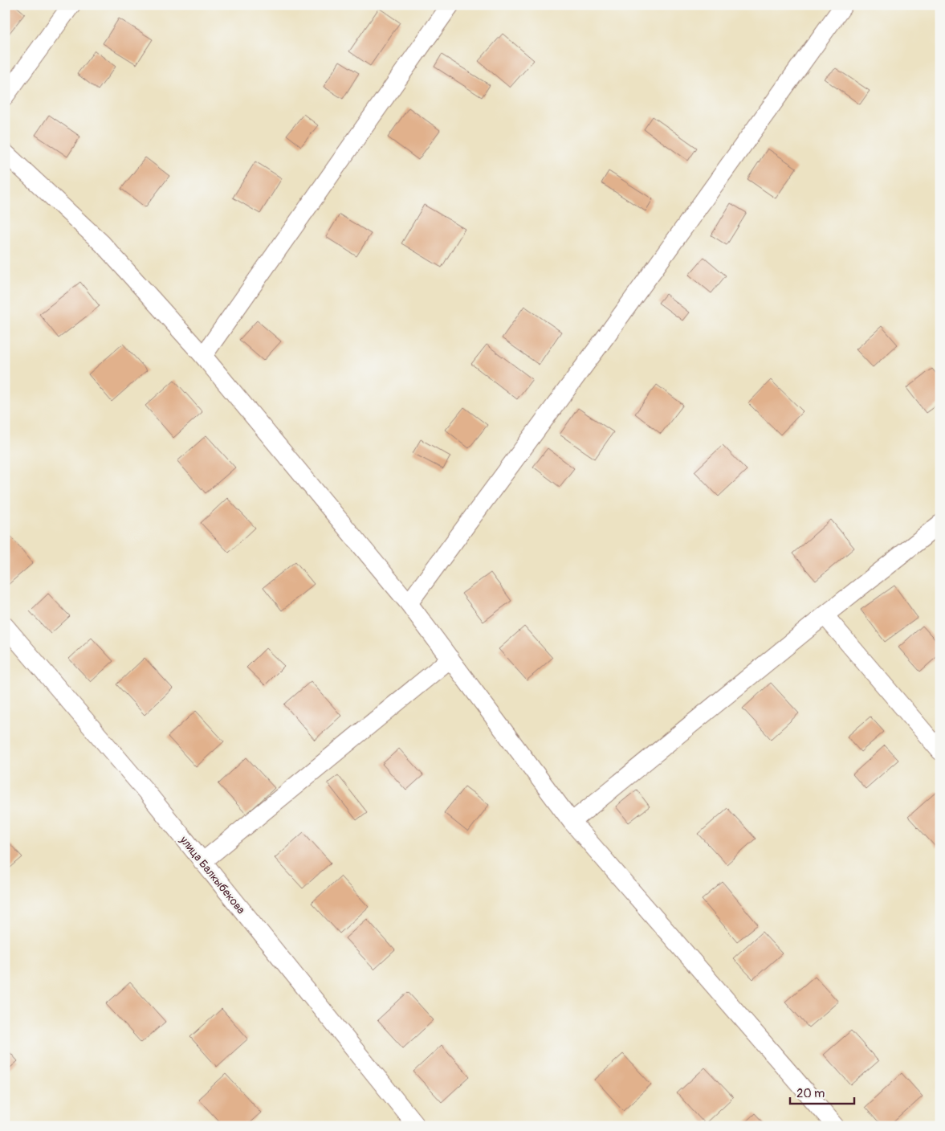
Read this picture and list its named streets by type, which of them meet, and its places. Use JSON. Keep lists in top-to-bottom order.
{
  "streets": {
    "street": ["улица Балкыбекова"]
  },
  "scale_bar": "20 m"
}
